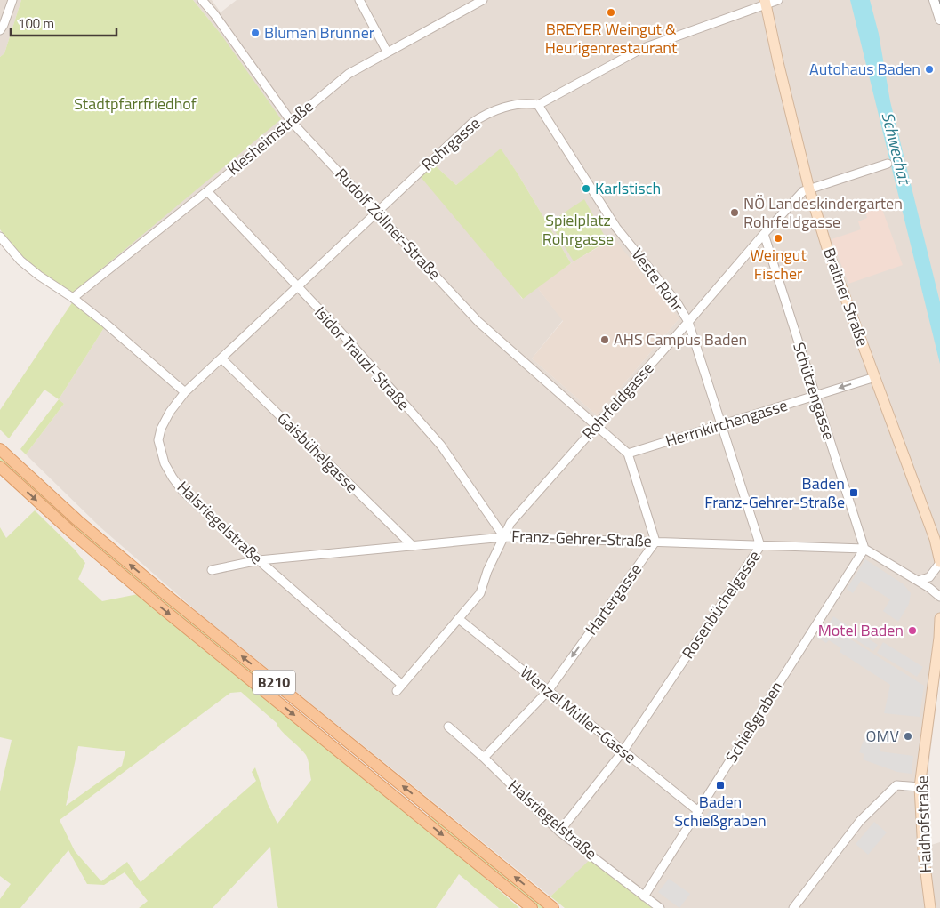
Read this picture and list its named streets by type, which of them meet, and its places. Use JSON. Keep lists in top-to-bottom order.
{
  "streets": {
    "main road": ["Braitner Straße", "B210", "Haidhofstraße"],
    "street": [
      "Klesheimstraße",
      "Rohrgasse",
      "Rudolf Zöllner-Straße",
      "Veste Rohr",
      "Isidor Trauzl-Straße",
      "Schützengasse",
      "Rohrfeldgasse",
      "Herrnkirchengasse",
      "Gaisbühelgasse",
      "Halsriegelstraße",
      "Franz-Gehrer-Straße",
      "Hartergasse",
      "Rosenbüchelgasse",
      "Wenzel Müller-Gasse",
      "Schießgraben"
    ]
  },
  "crossings": [
    ["Klesheimstraße", "Rudolf Zöllner-Straße"],
    ["Klesheimstraße", "Isidor Trauzl-Straße"],
    ["Rohrgasse", "Rudolf Zöllner-Straße"],
    ["Rohrgasse", "Veste Rohr"],
    ["Rohrgasse", "Braitner Straße"],
    ["Rohrgasse", "Isidor Trauzl-Straße"],
    ["Rohrgasse", "Gaisbühelgasse"],
    ["Rohrgasse", "Halsriegelstraße"],
    ["Rudolf Zöllner-Straße", "Rohrfeldgasse"],
    ["Veste Rohr", "Rohrfeldgasse"],
    ["Veste Rohr", "Rosenbüchelgasse"],
    ["Braitner Straße", "Rohrfeldgasse"],
    ["Braitner Straße", "Herrnkirchengasse"],
    ["Isidor Trauzl-Straße", "Rohrfeldgasse"],
    ["Isidor Trauzl-Straße", "Franz-Gehrer-Straße"],
    ["Schützengasse", "Rohrfeldgasse"],
    ["Schützengasse", "Herrnkirchengasse"],
    ["Schützengasse", "Franz-Gehrer-Straße"],
    ["Schützengasse", "Schießgraben"],
    ["Rohrfeldgasse", "Halsriegelstraße"],
    ["Rohrfeldgasse", "Franz-Gehrer-Straße"],
    ["Rohrfeldgasse", "Rosenbüchelgasse"],
    ["Rohrfeldgasse", "Wenzel Müller-Gasse"],
    ["Herrnkirchengasse", "Rosenbüchelgasse"],
    ["Gaisbühelgasse", "Franz-Gehrer-Straße"],
    ["Halsriegelstraße", "Franz-Gehrer-Straße"],
    ["Halsriegelstraße", "Hartergasse"],
    ["Halsriegelstraße", "Rosenbüchelgasse"],
    ["Halsriegelstraße", "Schießgraben"],
    ["Franz-Gehrer-Straße", "Hartergasse"],
    ["Franz-Gehrer-Straße", "Rosenbüchelgasse"],
    ["Franz-Gehrer-Straße", "Schießgraben"],
    ["Hartergasse", "Wenzel Müller-Gasse"],
    ["Rosenbüchelgasse", "Wenzel Müller-Gasse"],
    ["Wenzel Müller-Gasse", "Schießgraben"]
  ],
  "one_way": ["Hartergasse"],
  "water": ["Schwechat"],
  "parks": ["Stadtpfarrfriedhof", "Spielplatz Rohrgasse"],
  "places": {
    "other": [
      "BREYER Weingut & Heurigenrestaurant",
      "Blumen Brunner",
      "Autohaus Baden",
      "Karlstisch",
      "NÖ Landeskindergarten Rohrfeldgasse",
      "Weingut Fischer",
      "AHS Campus Baden",
      "Motel Baden",
      "OMV"
    ],
    "transit": ["Baden Franz-Gehrer-Straße", "Baden Schießgraben"]
  },
  "scale_bar": "100 m"
}
